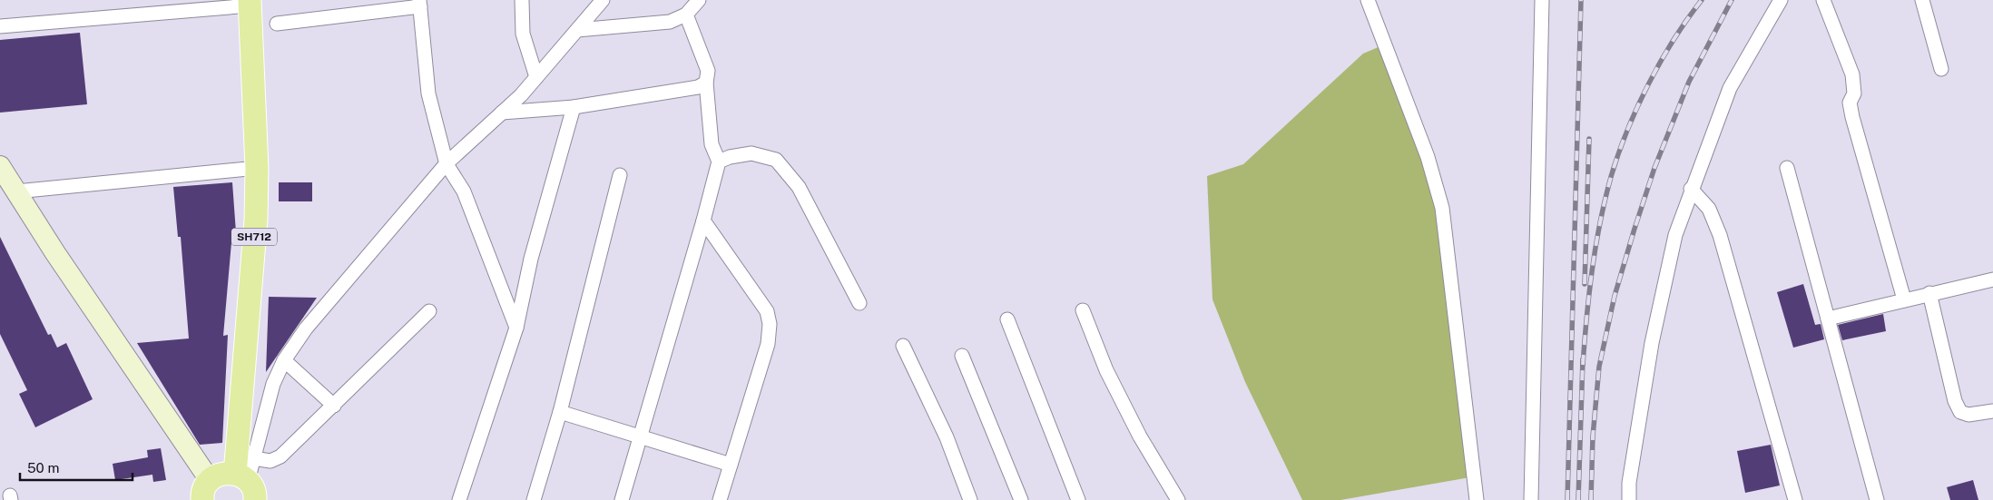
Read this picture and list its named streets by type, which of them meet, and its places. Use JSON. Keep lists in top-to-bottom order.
{
  "streets": {
    "main road": ["SH712"]
  },
  "scale_bar": "50 m"
}
